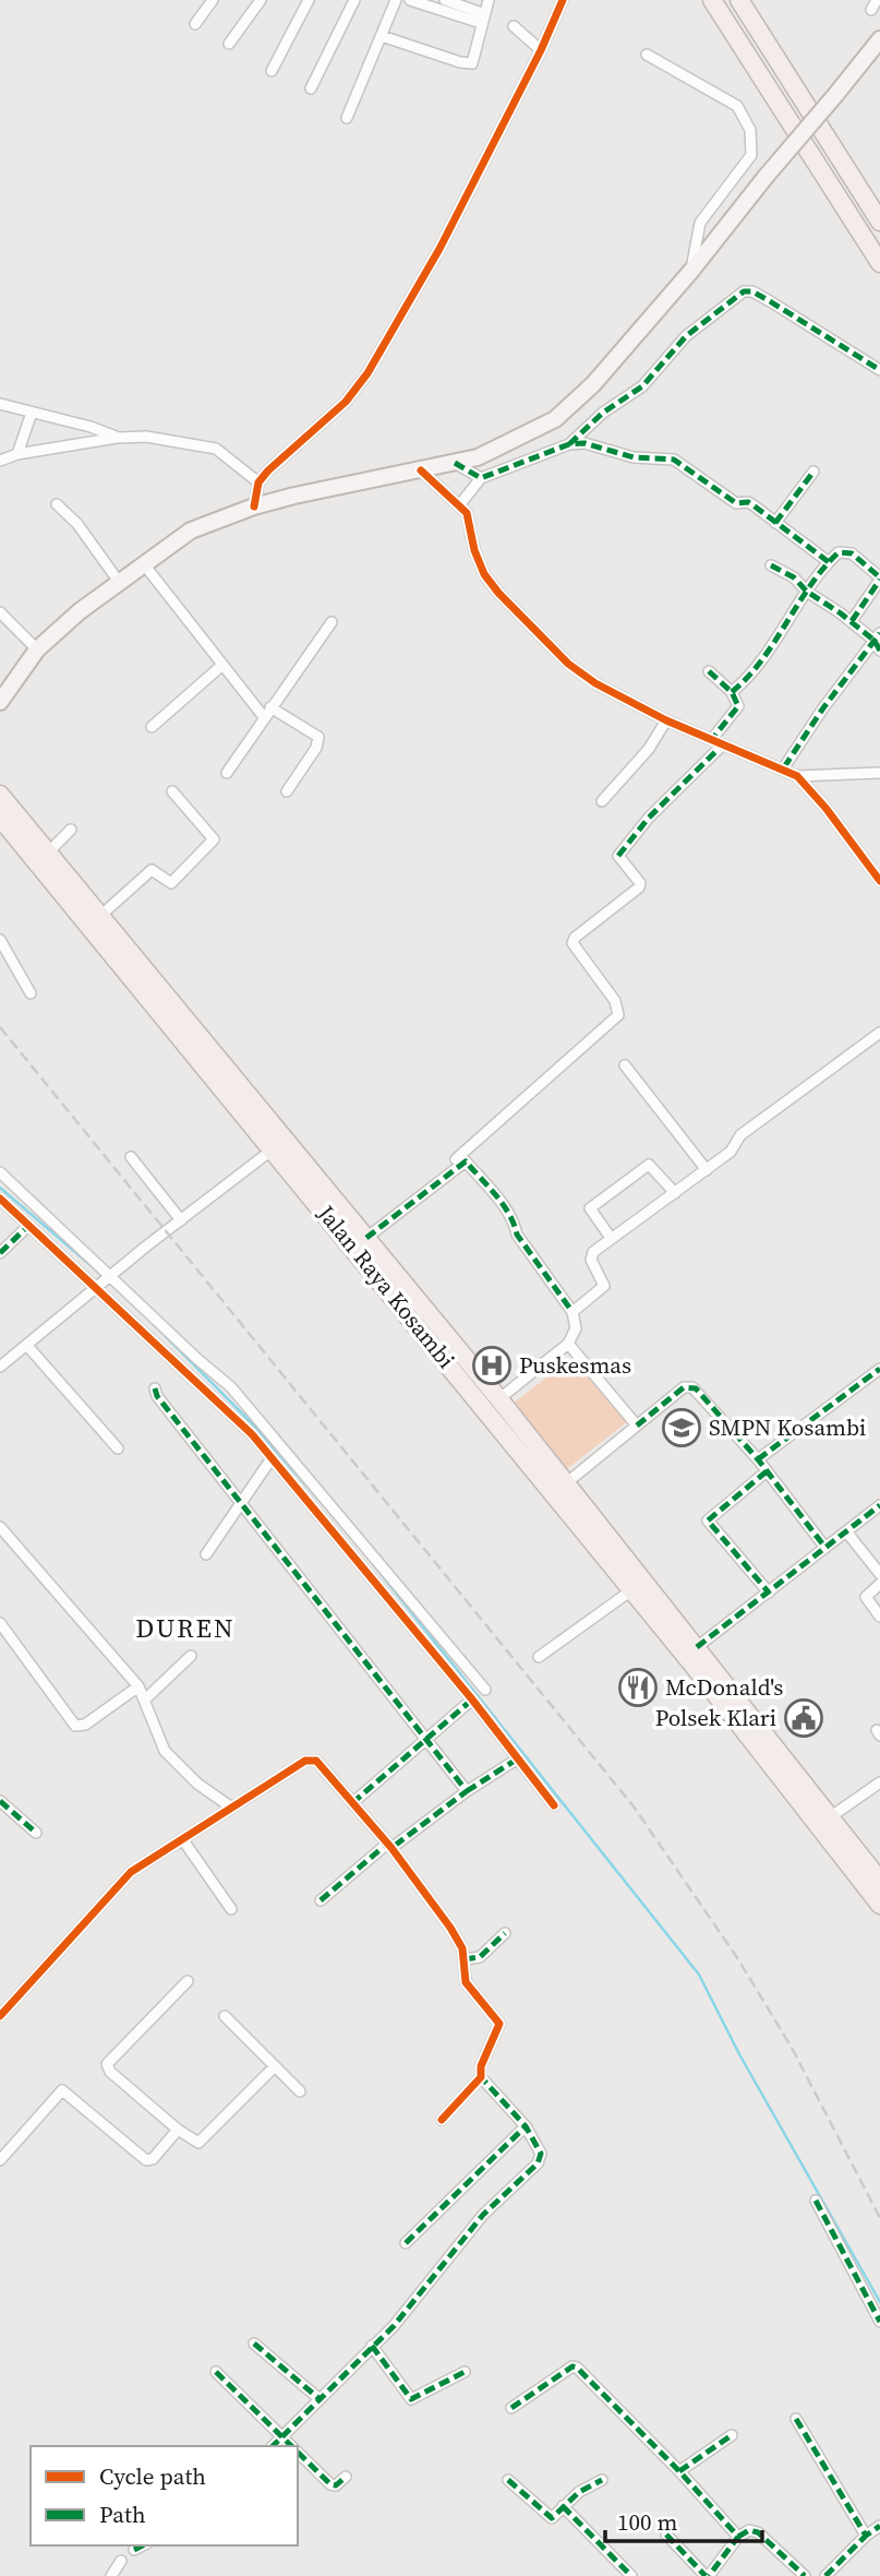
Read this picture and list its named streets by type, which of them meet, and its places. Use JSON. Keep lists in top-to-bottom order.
{
  "streets": {
    "highway": ["Jalan Raya Kosambi"]
  },
  "districts": ["DUREN"],
  "places": {
    "hospital": ["Puskesmas"],
    "school or university": ["SMPN Kosambi"],
    "restaurant": ["McDonald's"],
    "public building": ["Polsek Klari"]
  },
  "legend": ["Cycle path", "Path"],
  "scale_bar": "100 m"
}
